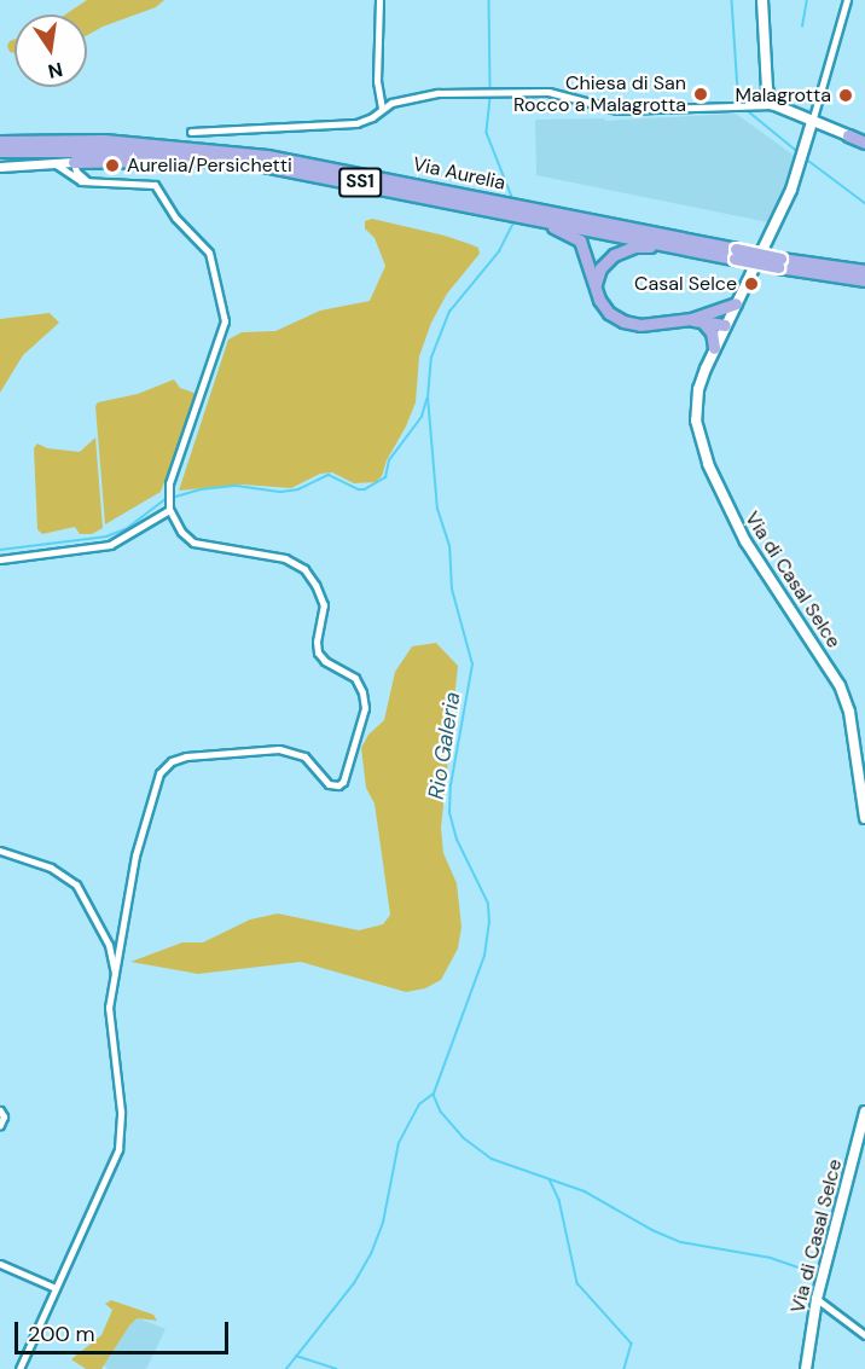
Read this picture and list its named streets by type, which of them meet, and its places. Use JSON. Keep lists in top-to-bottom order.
{
  "streets": {
    "highway": ["Via Aurelia", "SS1"],
    "main road": ["Via di Casal Selce"]
  },
  "water": ["Rio Galeria"],
  "places": [
    "Chiesa di San Rocco a Malagrotta",
    "Malagrotta",
    "Aurelia/Persichetti",
    "Casal Selce"
  ],
  "scale_bar": "200 m",
  "north": "bottom"
}
